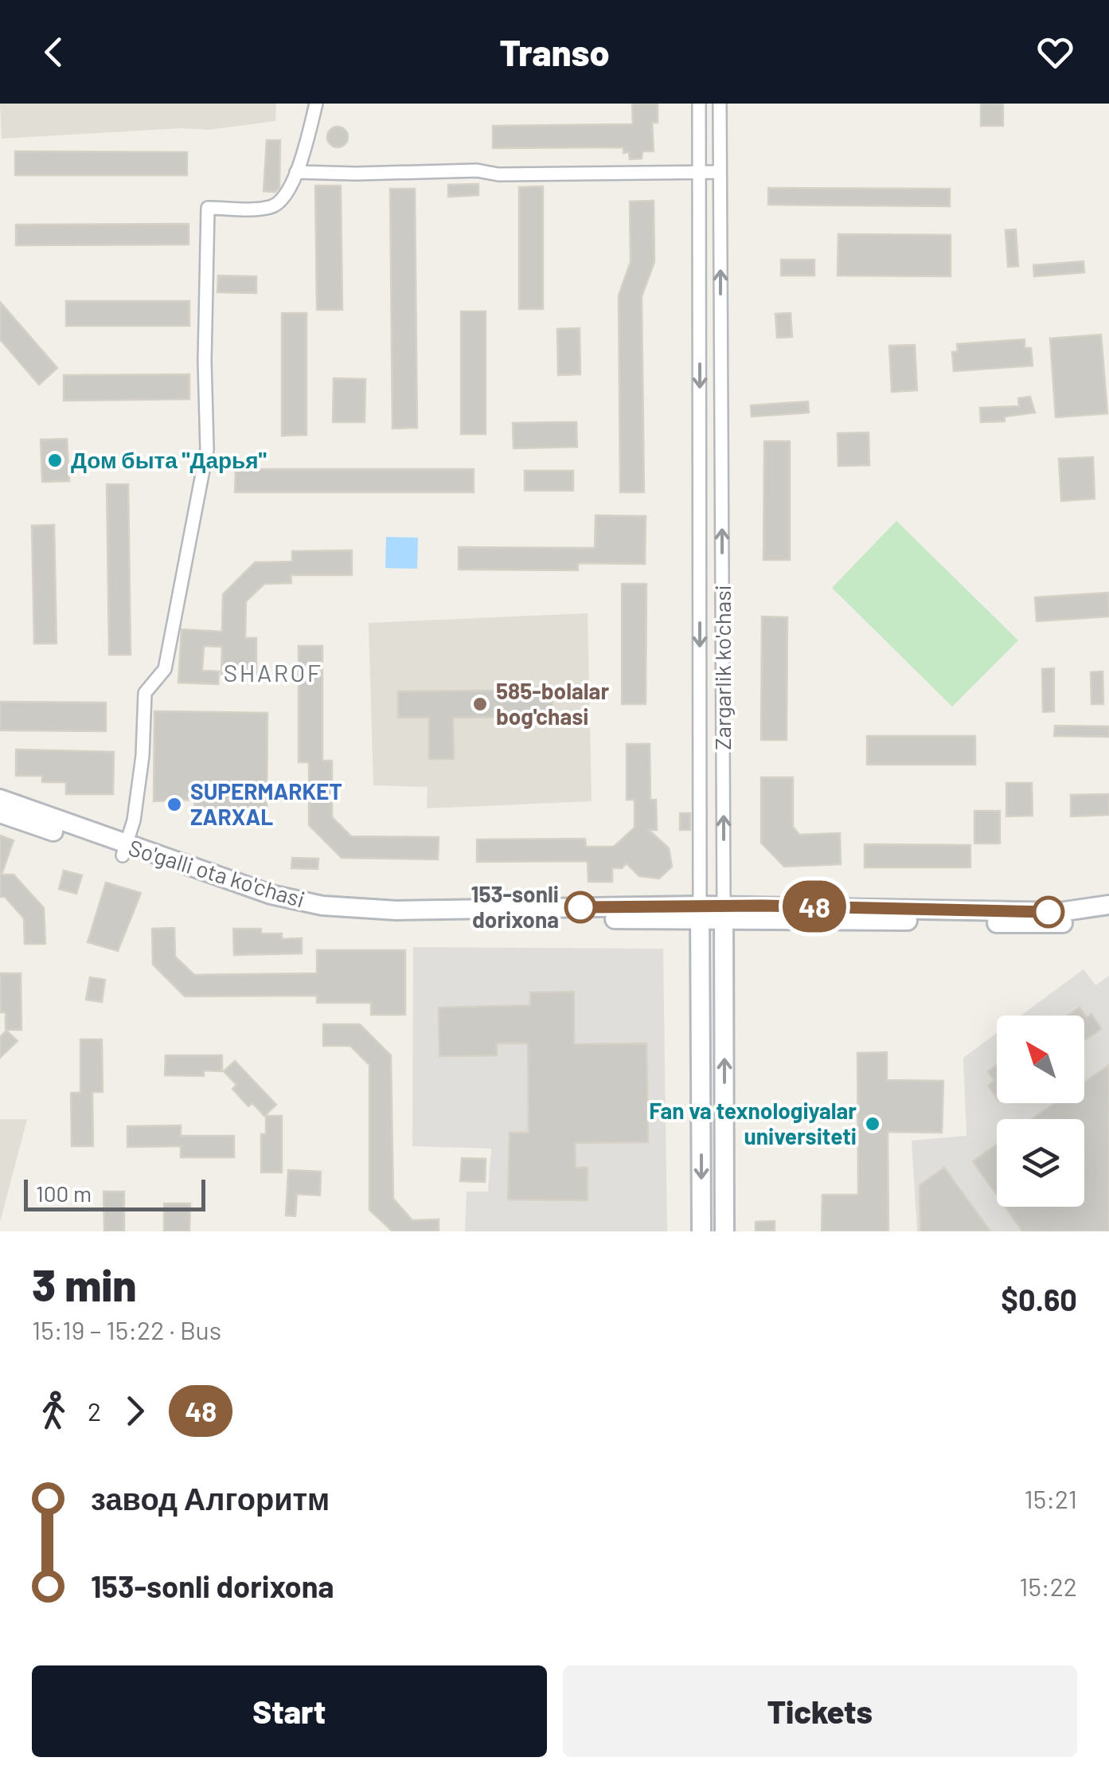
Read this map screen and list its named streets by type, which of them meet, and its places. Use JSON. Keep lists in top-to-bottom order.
{
  "streets": {
    "main road": ["Zargarlik ko'chasi", "So'galli ota ko'chasi"]
  },
  "crossings": [
    ["Zargarlik ko'chasi", "So'galli ota ko'chasi"]
  ],
  "districts": ["SHAROF"],
  "places": [
    "Дом быта \"Дарья\"",
    "585-bolalar bog'chasi",
    "SUPERMARKET ZARXAL",
    "153-sonli dorixona",
    "Fan va texnologiyalar universiteti"
  ],
  "lines": ["bus line 48"],
  "scale_bar": "100 m",
  "north": "top left",
  "page": {
    "header": "Transo",
    "on_map": "48",
    "scale": "100 m",
    "heading": ["3 min", "15:19 – 15:22 · Bus", "$0.60"],
    "legs": ["2", "48"],
    "list": [
      {
        "name": "завод Алгоритм",
        "value": "15:21"
      },
      {
        "name": "153-sonli dorixona",
        "value": "15:22"
      }
    ],
    "buttons": ["Start", "Tickets"]
  }
}
